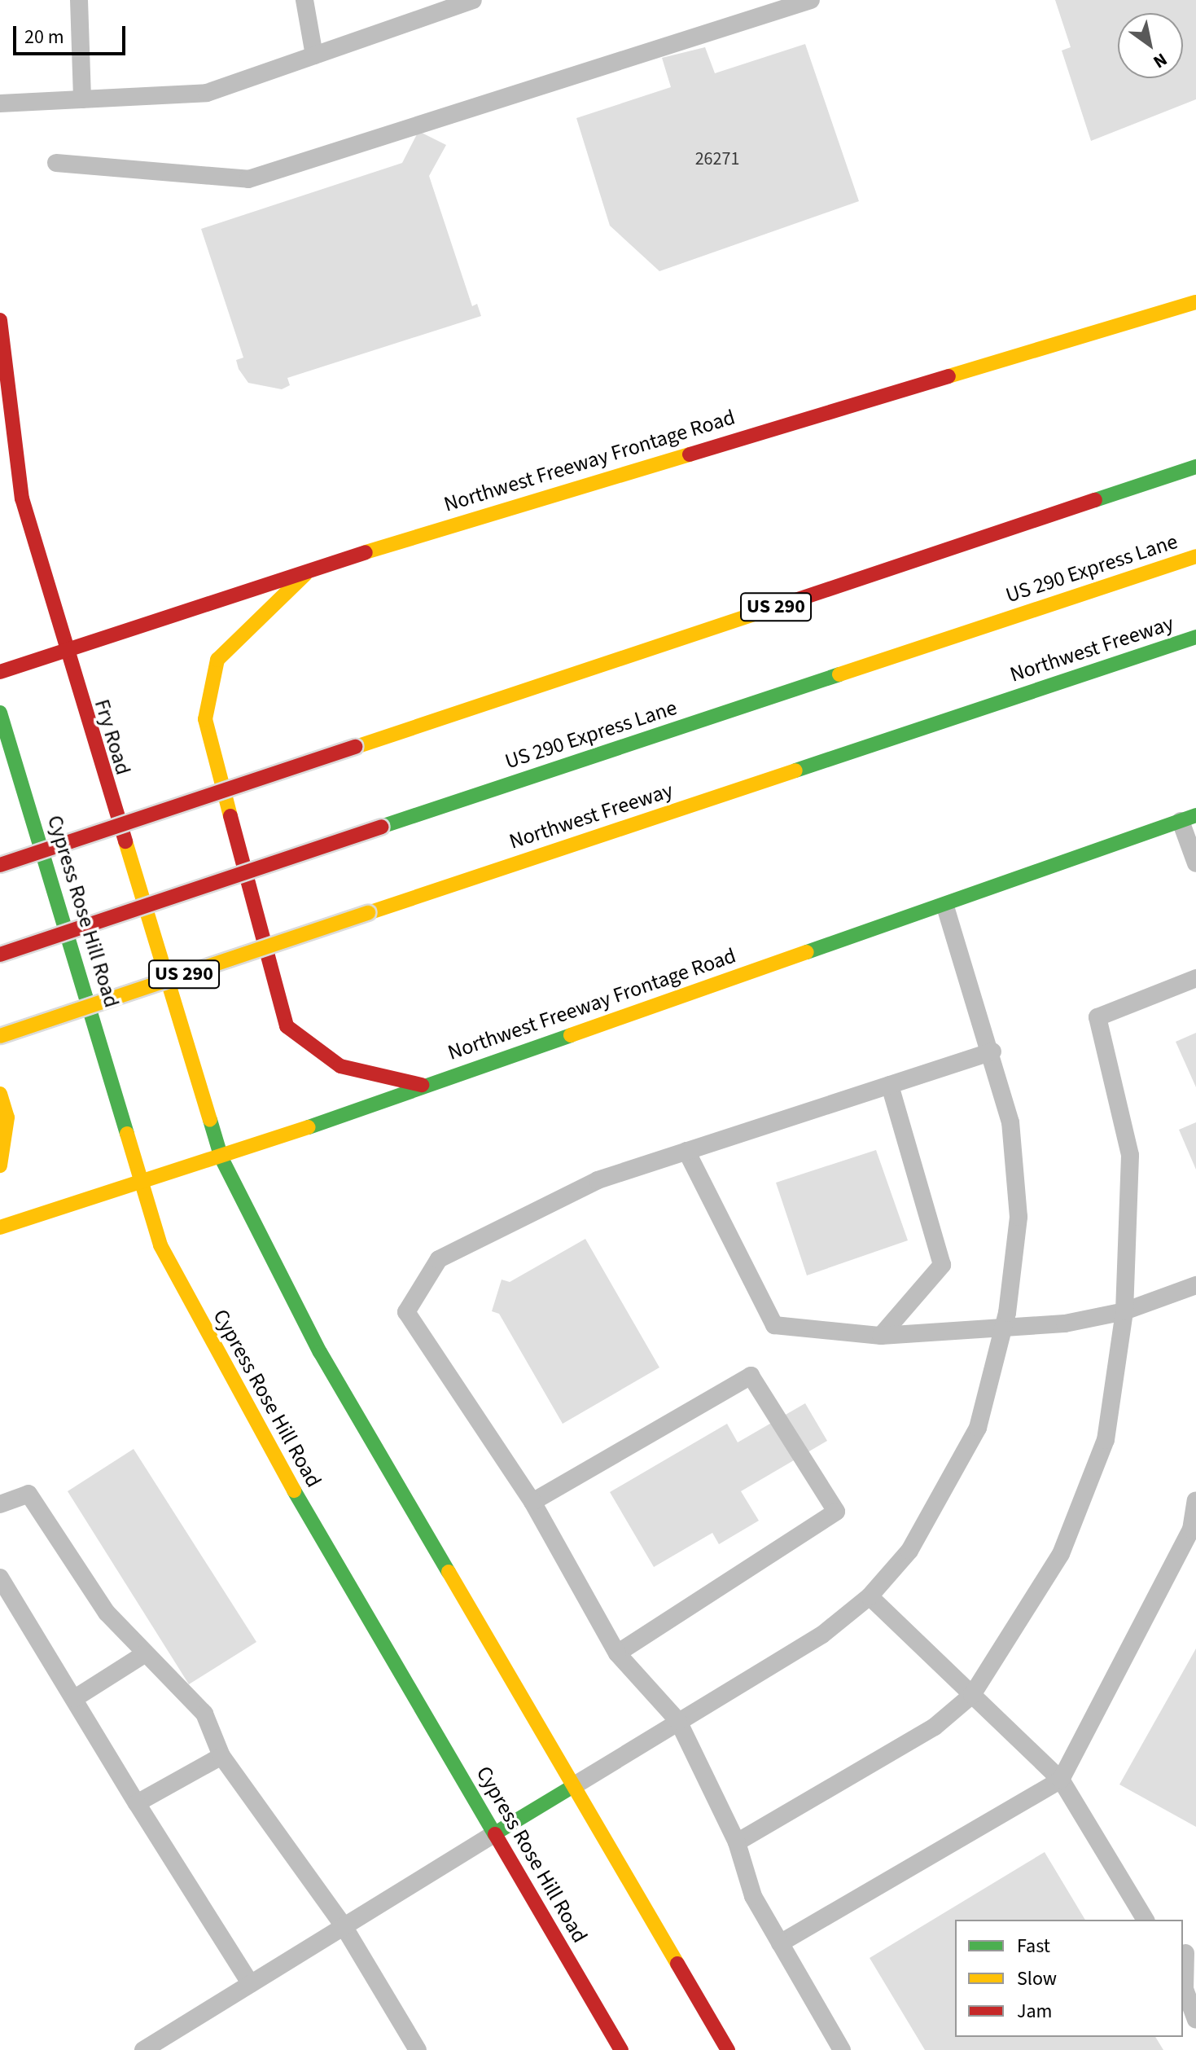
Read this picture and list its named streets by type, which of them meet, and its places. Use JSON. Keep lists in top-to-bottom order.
{
  "streets": {
    "main road": [
      "Northwest Freeway Frontage Road",
      "US 290 Express Lane",
      "US 290",
      "Northwest Freeway",
      "Fry Road",
      "Cypress Rose Hill Road"
    ]
  },
  "crossings": [
    ["Northwest Freeway Frontage Road", "Fry Road"],
    ["Northwest Freeway Frontage Road", "Cypress Rose Hill Road"]
  ],
  "house_numbers": ["26271"],
  "legend": ["Fast", "Slow", "Jam"],
  "scale_bar": "20 m",
  "north": "bottom right"
}
